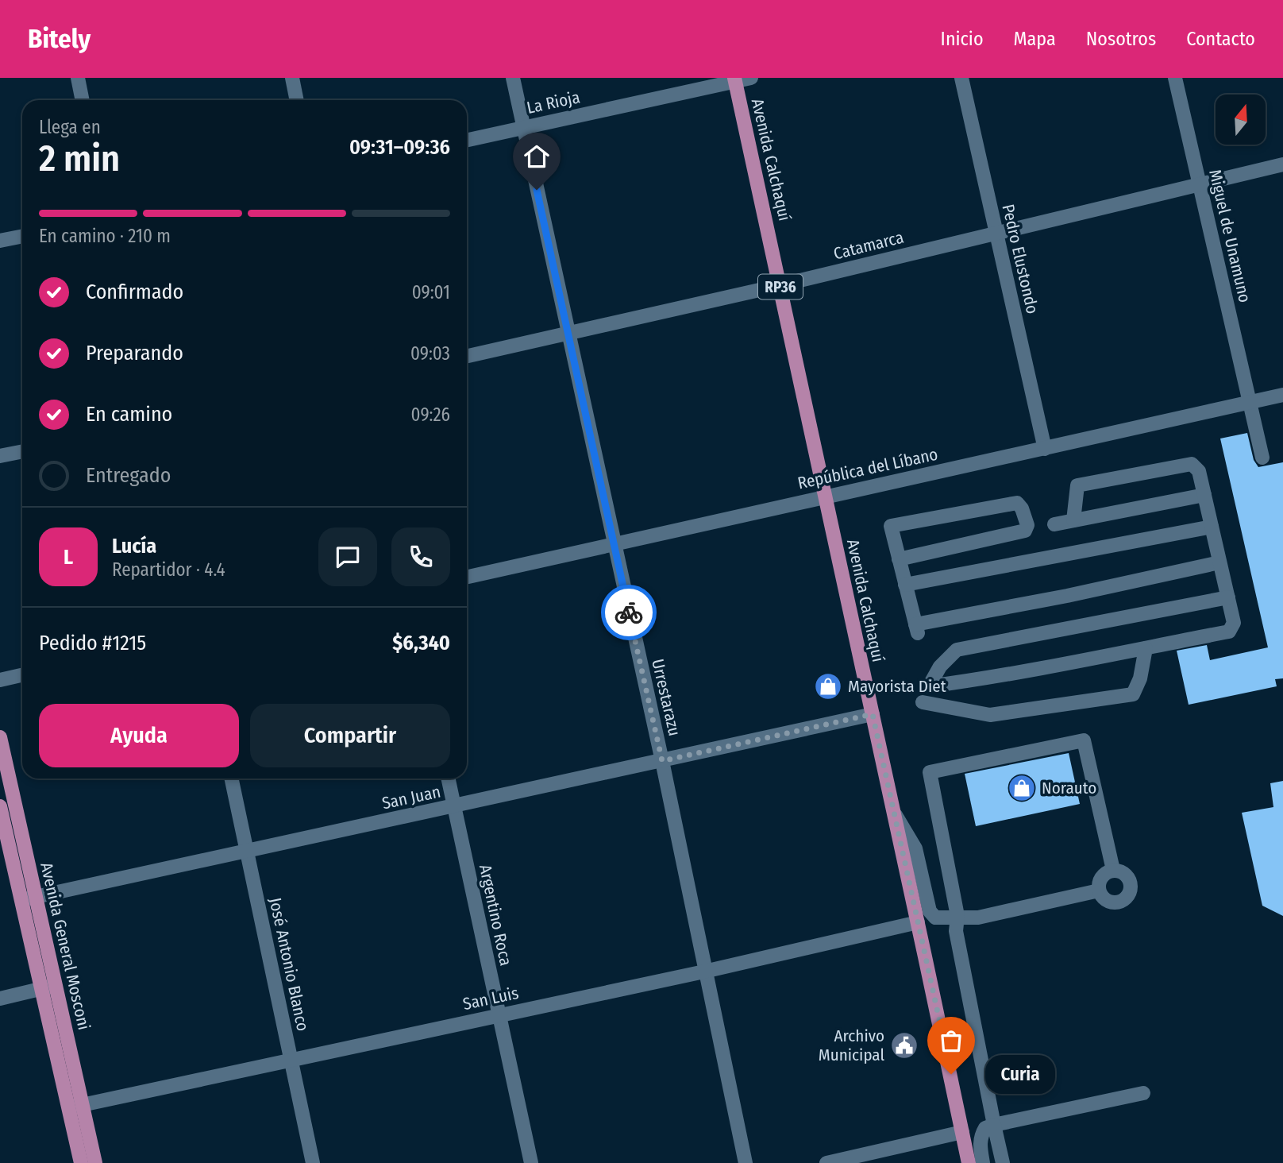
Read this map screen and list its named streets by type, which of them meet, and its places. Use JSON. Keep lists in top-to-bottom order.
{
  "streets": {
    "main road": ["Avenida Calchaquí", "RP36", "Avenida General Mosconi"],
    "street": [
      "La Rioja",
      "Miguel de Unamuno",
      "Catamarca",
      "Pedro Elustondo",
      "República del Líbano",
      "Urrestarazu",
      "San Juan",
      "Argentino Roca",
      "José Antonio Blanco",
      "San Luis"
    ]
  },
  "crossings": [
    ["La Rioja", "Avenida Calchaquí"],
    ["La Rioja", "Urrestarazu"],
    ["Avenida Calchaquí", "Catamarca"],
    ["Avenida Calchaquí", "República del Líbano"],
    ["Avenida Calchaquí", "San Juan"],
    ["Avenida Calchaquí", "San Luis"],
    ["Miguel de Unamuno", "Catamarca"],
    ["Miguel de Unamuno", "República del Líbano"],
    ["Catamarca", "Pedro Elustondo"],
    ["Catamarca", "Urrestarazu"],
    ["Pedro Elustondo", "República del Líbano"],
    ["República del Líbano", "Urrestarazu"],
    ["Urrestarazu", "San Juan"],
    ["Urrestarazu", "San Luis"],
    ["San Juan", "Argentino Roca"],
    ["San Juan", "Avenida General Mosconi"],
    ["San Juan", "José Antonio Blanco"],
    ["Argentino Roca", "San Luis"],
    ["Avenida General Mosconi", "San Luis"],
    ["José Antonio Blanco", "San Luis"]
  ],
  "places": {
    "shop": ["Mayorista Diet", "Norauto"],
    "public building": ["Archivo Municipal"],
    "other": ["Curia"]
  },
  "north": "top",
  "page": {
    "header": "Bitely",
    "nav": [
      "Inicio",
      "Mapa",
      "Nosotros",
      "Contacto"
    ],
    "heading": ["2 min", "Llega en", "09:31–09:36"],
    "panel": [
      "Lucía",
      "Repartidor · 4.4",
      "Pedido #1215",
      "$6,340"
    ],
    "bar": "En camino · 210 m",
    "list": [
      ["Confirmado", "09:01"],
      ["Preparando", "09:03"],
      ["En camino", "09:26"],
      "Entregado"
    ],
    "round": "L",
    "buttons": ["Ayuda", "Compartir"],
    "bubble": "Curia"
  }
}
